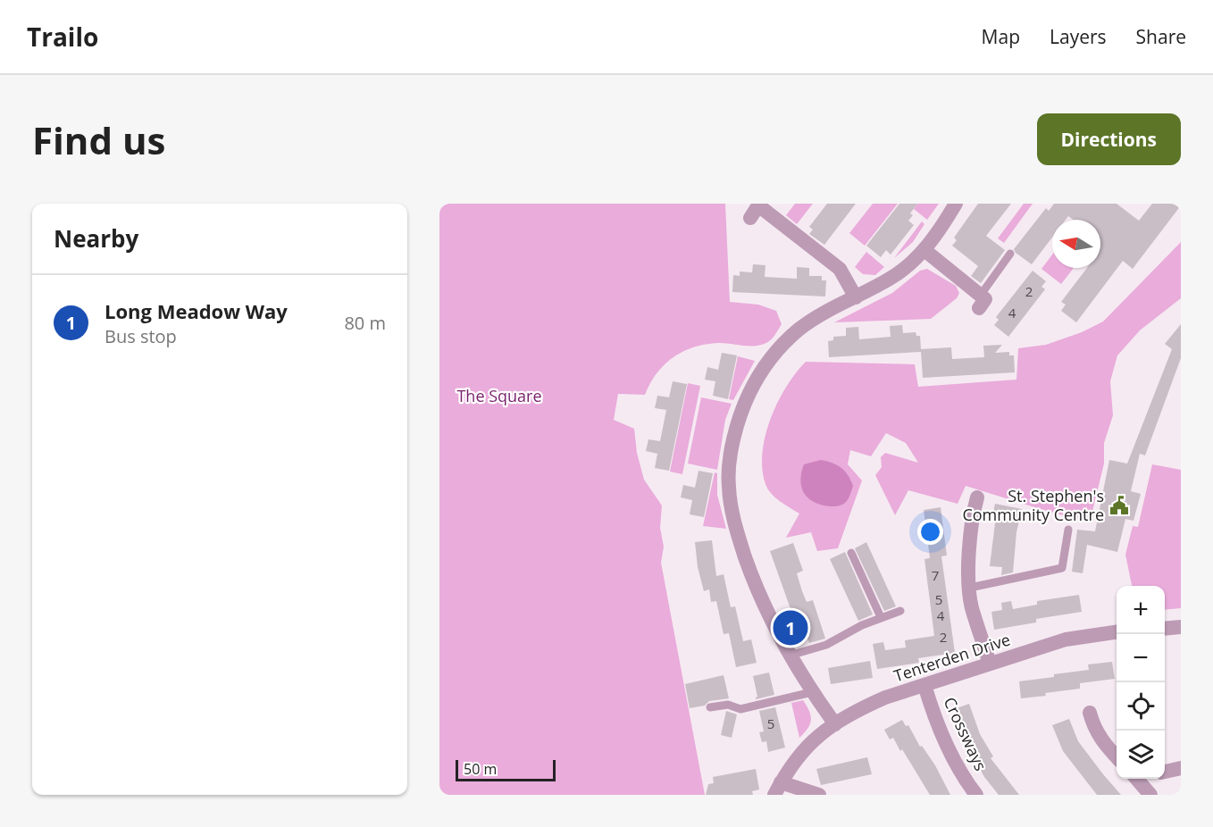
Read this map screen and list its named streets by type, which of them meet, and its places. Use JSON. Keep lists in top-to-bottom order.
{
  "streets": {
    "street": ["Tenterden Drive", "Crossways"]
  },
  "crossings": [
    ["Tenterden Drive", "Crossways"]
  ],
  "parks": ["The Square"],
  "places": {
    "public building": ["St. Stephen's Community Centre"]
  },
  "house_numbers": [
    "2",
    "4",
    "7",
    "5",
    "4",
    "2",
    "5"
  ],
  "scale_bar": "50 m",
  "north": "left",
  "page": {
    "header": "Trailo",
    "nav": ["Map", "Layers", "Share"],
    "buttons": "Directions",
    "title": "Find us",
    "heading": "Nearby",
    "list": [
      {
        "mark": "1",
        "name": "Long Meadow Way",
        "note": "Bus stop",
        "value": "80 m"
      }
    ],
    "map_buttons": ["+", "−"],
    "pins": "1",
    "scale": "50 m"
  }
}
